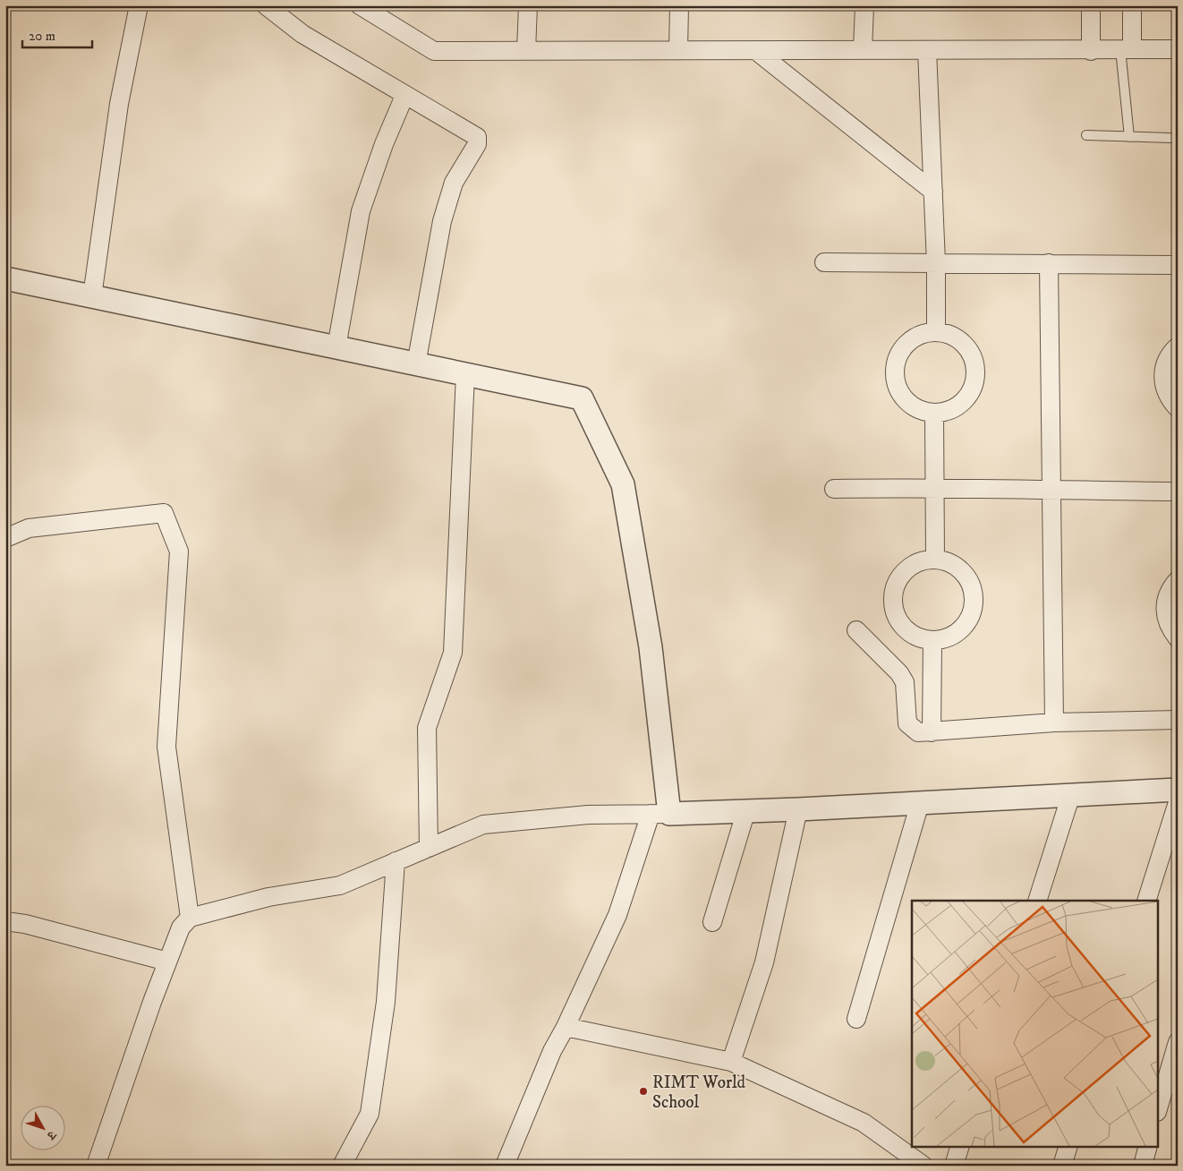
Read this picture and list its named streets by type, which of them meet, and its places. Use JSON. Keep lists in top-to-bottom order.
{
  "places": ["RIMT World School"],
  "scale_bar": "20 m",
  "north": "bottom right"
}
